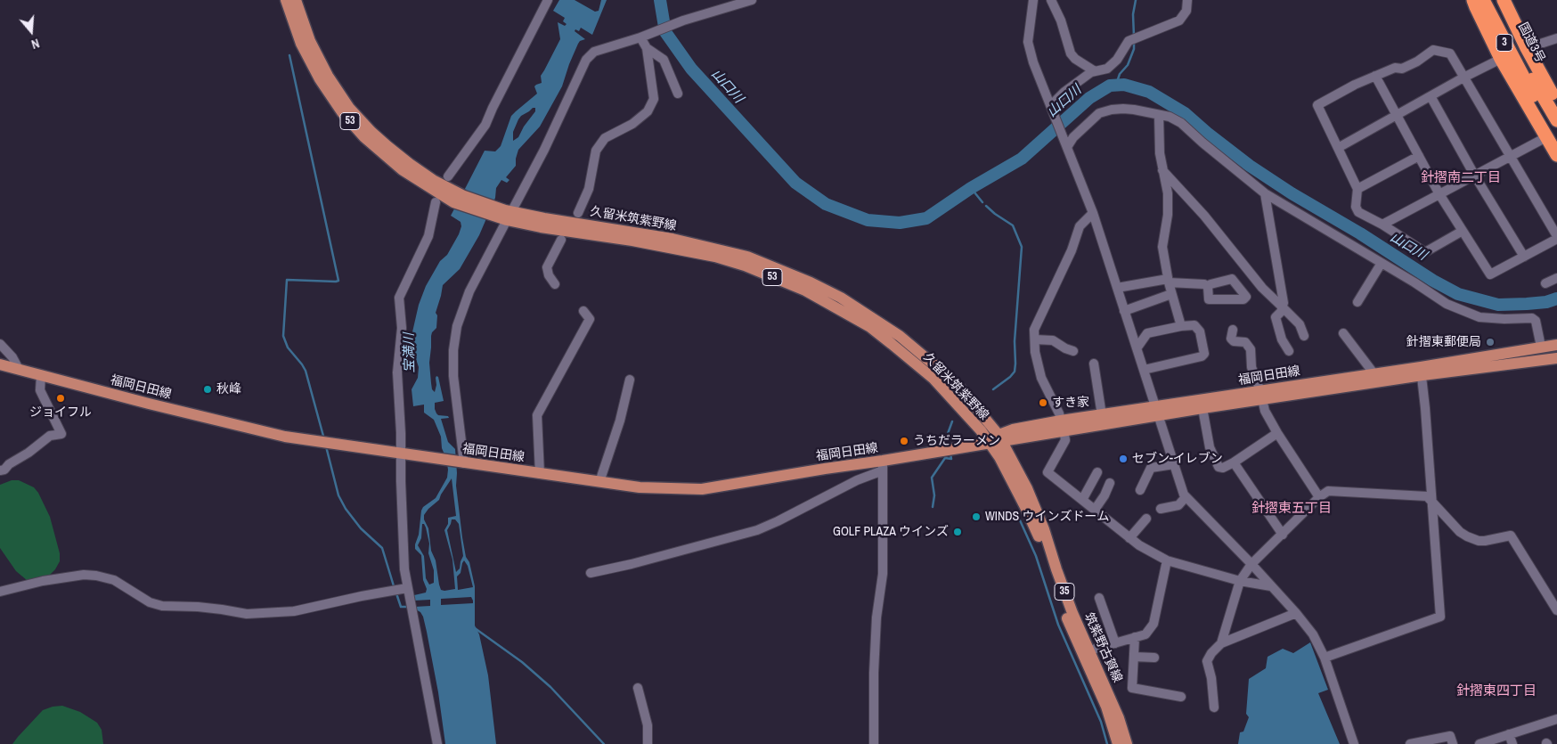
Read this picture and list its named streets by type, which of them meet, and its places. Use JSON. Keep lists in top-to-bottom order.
{
  "streets": {
    "highway": ["3", "国道3号"],
    "main road": [
      "53",
      "久留米筑紫野線",
      "福岡日田線",
      "35",
      "筑紫野古賀線"
    ]
  },
  "crossings": [
    ["久留米筑紫野線", "福岡日田線"],
    ["久留米筑紫野線", "筑紫野古賀線"],
    ["福岡日田線", "筑紫野古賀線"]
  ],
  "districts": ["針摺南二丁目", "針摺東五丁目", "針摺東四丁目"],
  "water": ["山口川", "宝満川"],
  "places": [
    "針摺東郵便局",
    "秋峰",
    "ジョイフル",
    "すき家",
    "うちだラーメン",
    "セブン-イレブン",
    "WINDS ウインズドーム",
    "GOLF PLAZA ウインズ"
  ],
  "north": "bottom"
}
